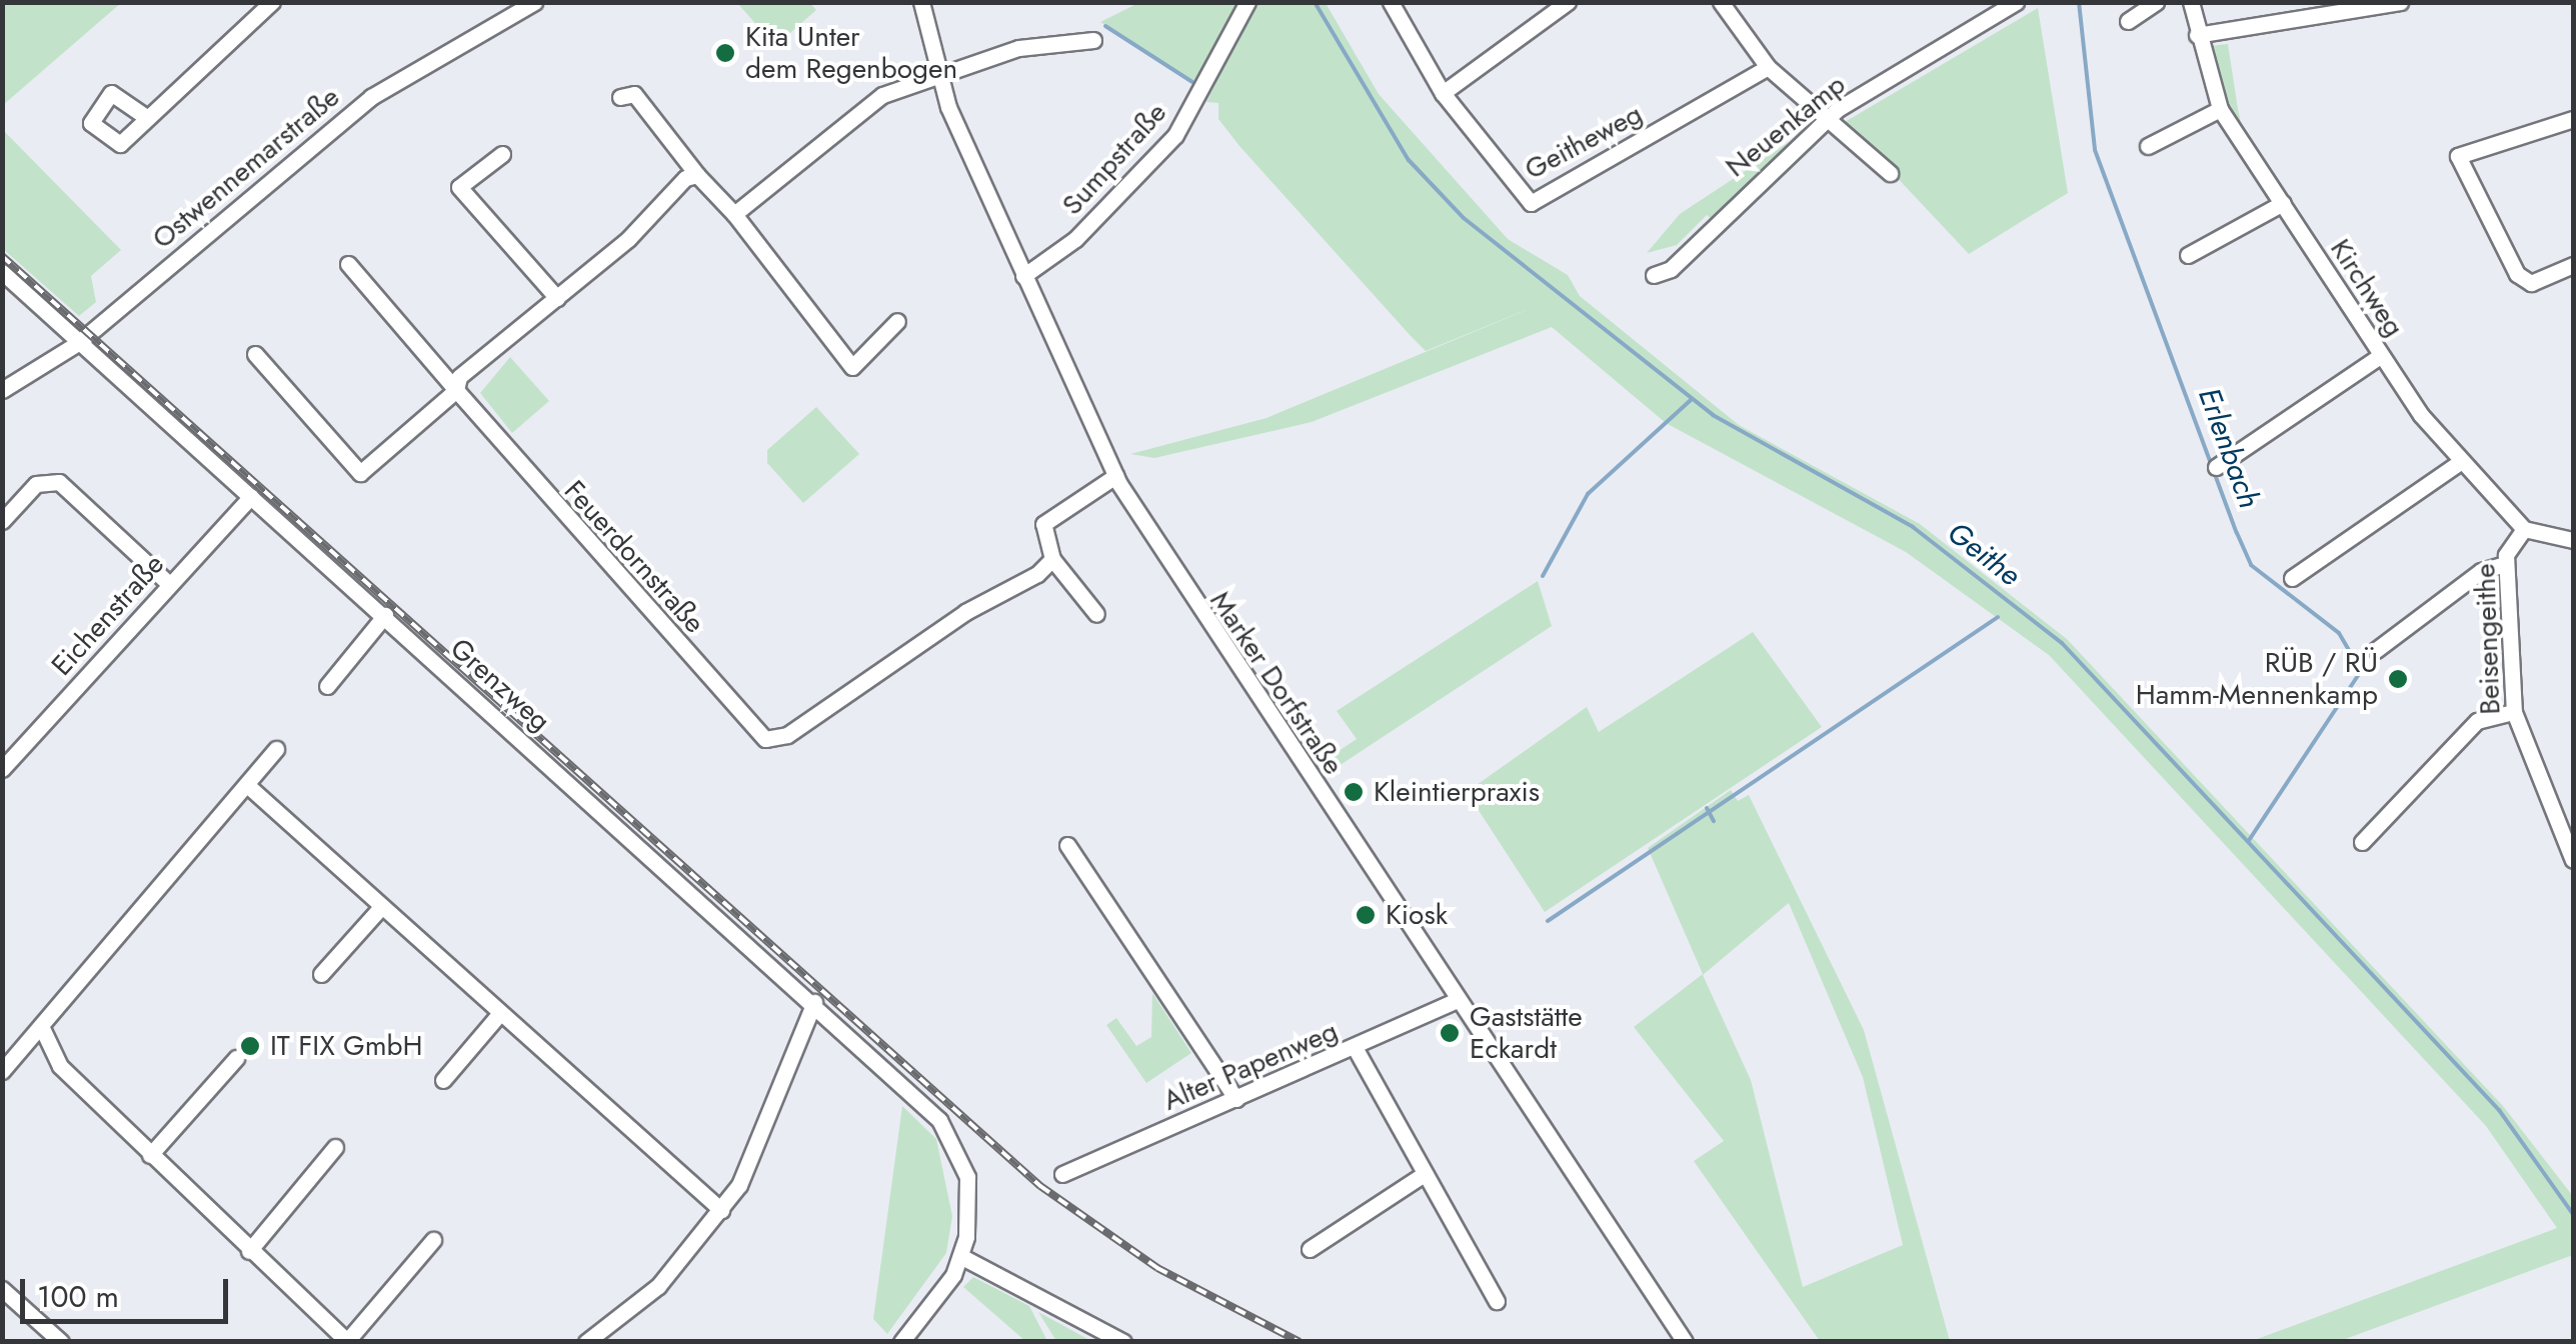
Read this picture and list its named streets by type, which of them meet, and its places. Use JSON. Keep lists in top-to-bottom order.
{
  "streets": {
    "street": [
      "Neuenkamp",
      "Geitheweg",
      "Sumpstraße",
      "Ostwennemarstraße",
      "Kirchweg",
      "Feuerdornstraße",
      "Eichenstraße",
      "Beisengeithe",
      "Marker Dorfstraße",
      "Grenzweg",
      "Alter Papenweg"
    ]
  },
  "crossings": [
    ["Sumpstraße", "Marker Dorfstraße"],
    ["Ostwennemarstraße", "Grenzweg"],
    ["Kirchweg", "Beisengeithe"],
    ["Eichenstraße", "Grenzweg"],
    ["Marker Dorfstraße", "Alter Papenweg"]
  ],
  "water": ["Erlenbach", "Geithe"],
  "places": [
    "Kita Unter dem Regenbogen",
    "RÜB / RÜ Hamm-Mennenkamp",
    "Kleintierpraxis",
    "Kiosk",
    "Gaststätte Eckardt",
    "IT FIX GmbH"
  ],
  "scale_bar": "100 m"
}
